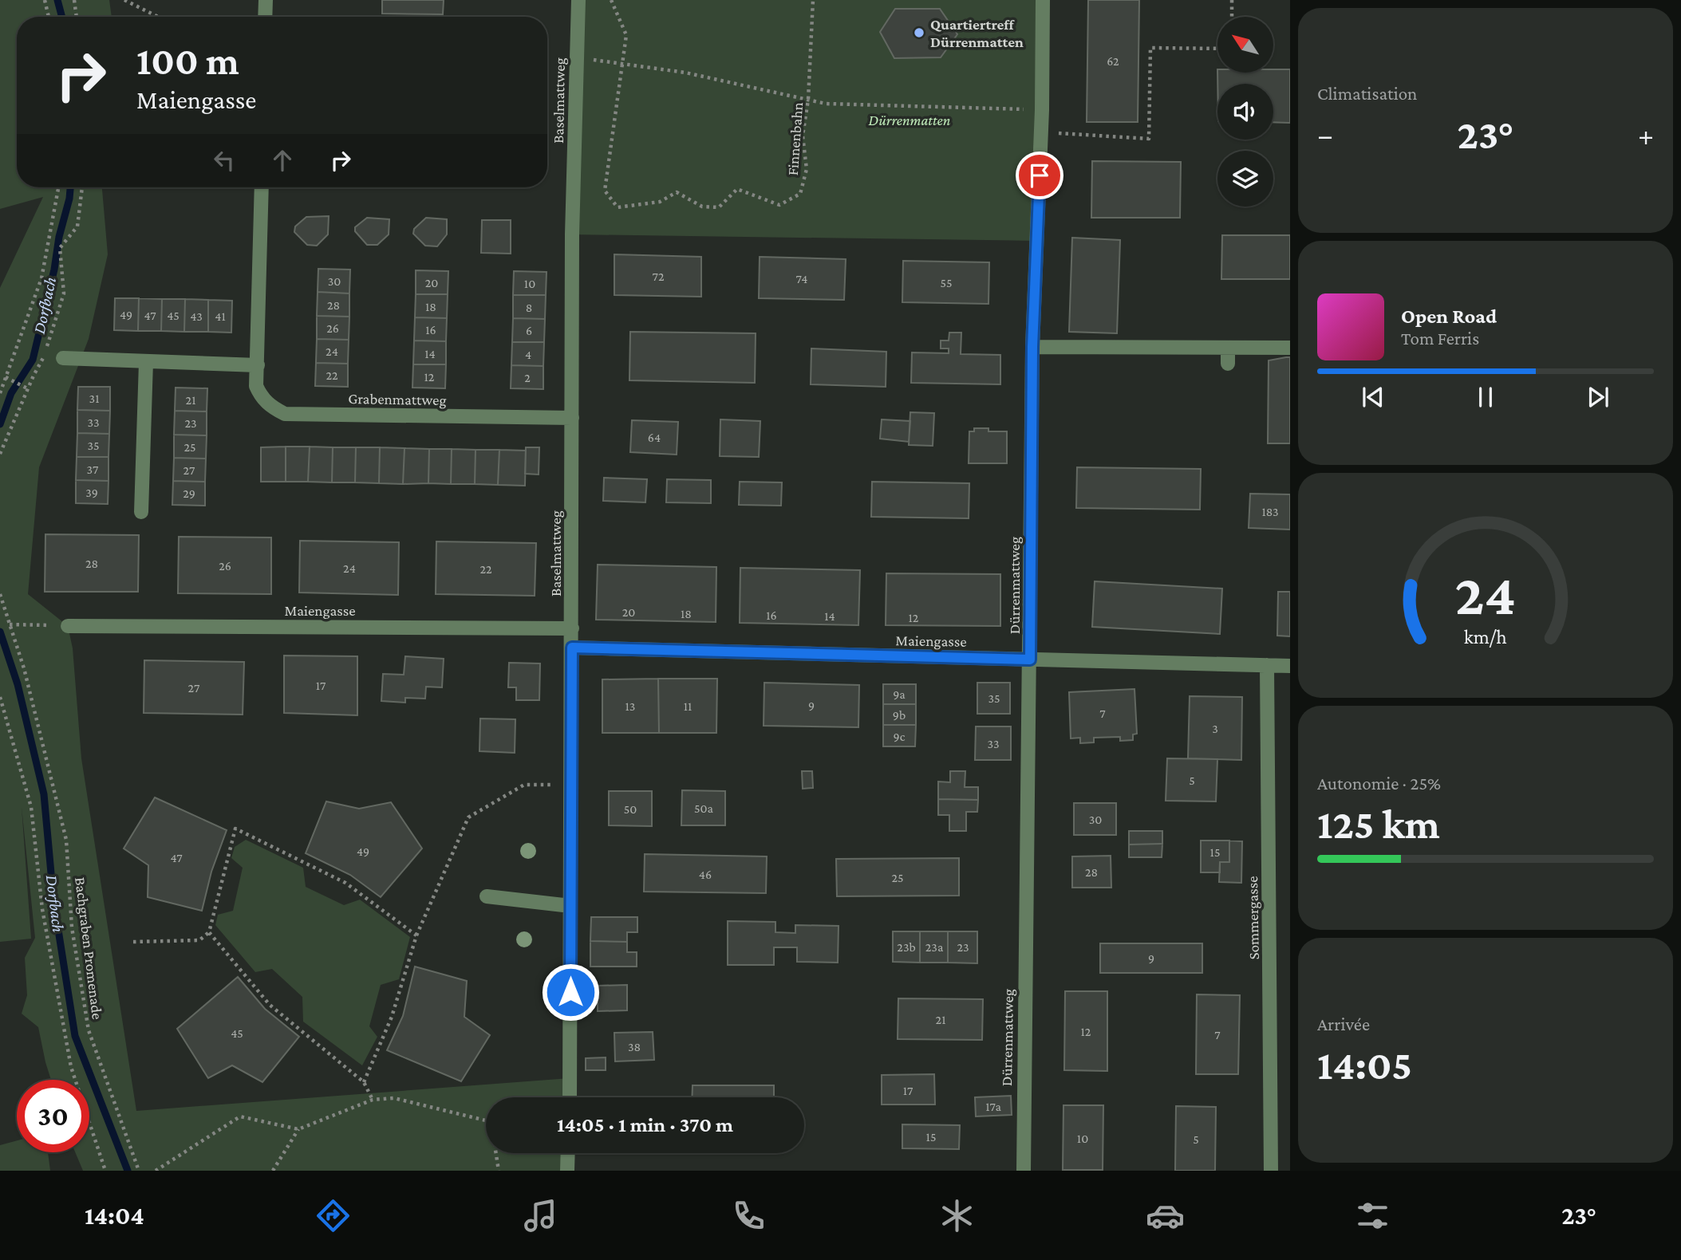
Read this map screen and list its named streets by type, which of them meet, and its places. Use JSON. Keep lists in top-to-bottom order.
{
  "streets": {
    "street": [
      "Baselmattweg",
      "Grabenmattweg",
      "Dürrenmattweg",
      "Maiengasse",
      "Sommergasse"
    ],
    "path": ["Finnenbahn", "Bachgraben Promenade"]
  },
  "crossings": [
    ["Baselmattweg", "Grabenmattweg"],
    ["Baselmattweg", "Maiengasse"],
    ["Dürrenmattweg", "Maiengasse"],
    ["Maiengasse", "Sommergasse"]
  ],
  "water": ["Dorfbach"],
  "parks": ["Dürrenmatten"],
  "places": ["Quartiertreff Dürrenmatten"],
  "house_numbers": [
    "62",
    "72",
    "74",
    "30",
    "20",
    "55",
    "10",
    "28",
    "18",
    "8",
    "49",
    "47",
    "45",
    "43",
    "41",
    "26",
    "16",
    "6",
    "24",
    "14",
    "4",
    "22",
    "12",
    "2",
    "31",
    "21",
    "33",
    "23",
    "64",
    "35",
    "25",
    "37",
    "27",
    "39",
    "29",
    "183",
    "28",
    "26",
    "24",
    "22",
    "20",
    "18",
    "16",
    "14",
    "12",
    "17",
    "27",
    "9a",
    "35",
    "9",
    "13",
    "11",
    "7",
    "9b",
    "3",
    "9c",
    "33",
    "5",
    "50a",
    "50",
    "30",
    "49",
    "15",
    "47",
    "28",
    "46",
    "25",
    "23b",
    "23a",
    "23",
    "9",
    "21",
    "12",
    "45",
    "7",
    "38",
    "17",
    "17a",
    "15",
    "10",
    "5"
  ],
  "north": "top left",
  "page": {
    "tile": [
      "Climatisation",
      ["Autonomie · 25%", "125 km"],
      ["Arrivée", "14:05"]
    ],
    "turn": ["100 m", "Maiengasse"],
    "heat": ["−", "23°", "+"],
    "song": ["Open Road", "Tom Ferris"],
    "limit": "30",
    "trip": "14:05 · 1 min · 370 m",
    "tabs": ["14:04", "23°"],
    "gauge": ["24", "km/h"]
  }
}
